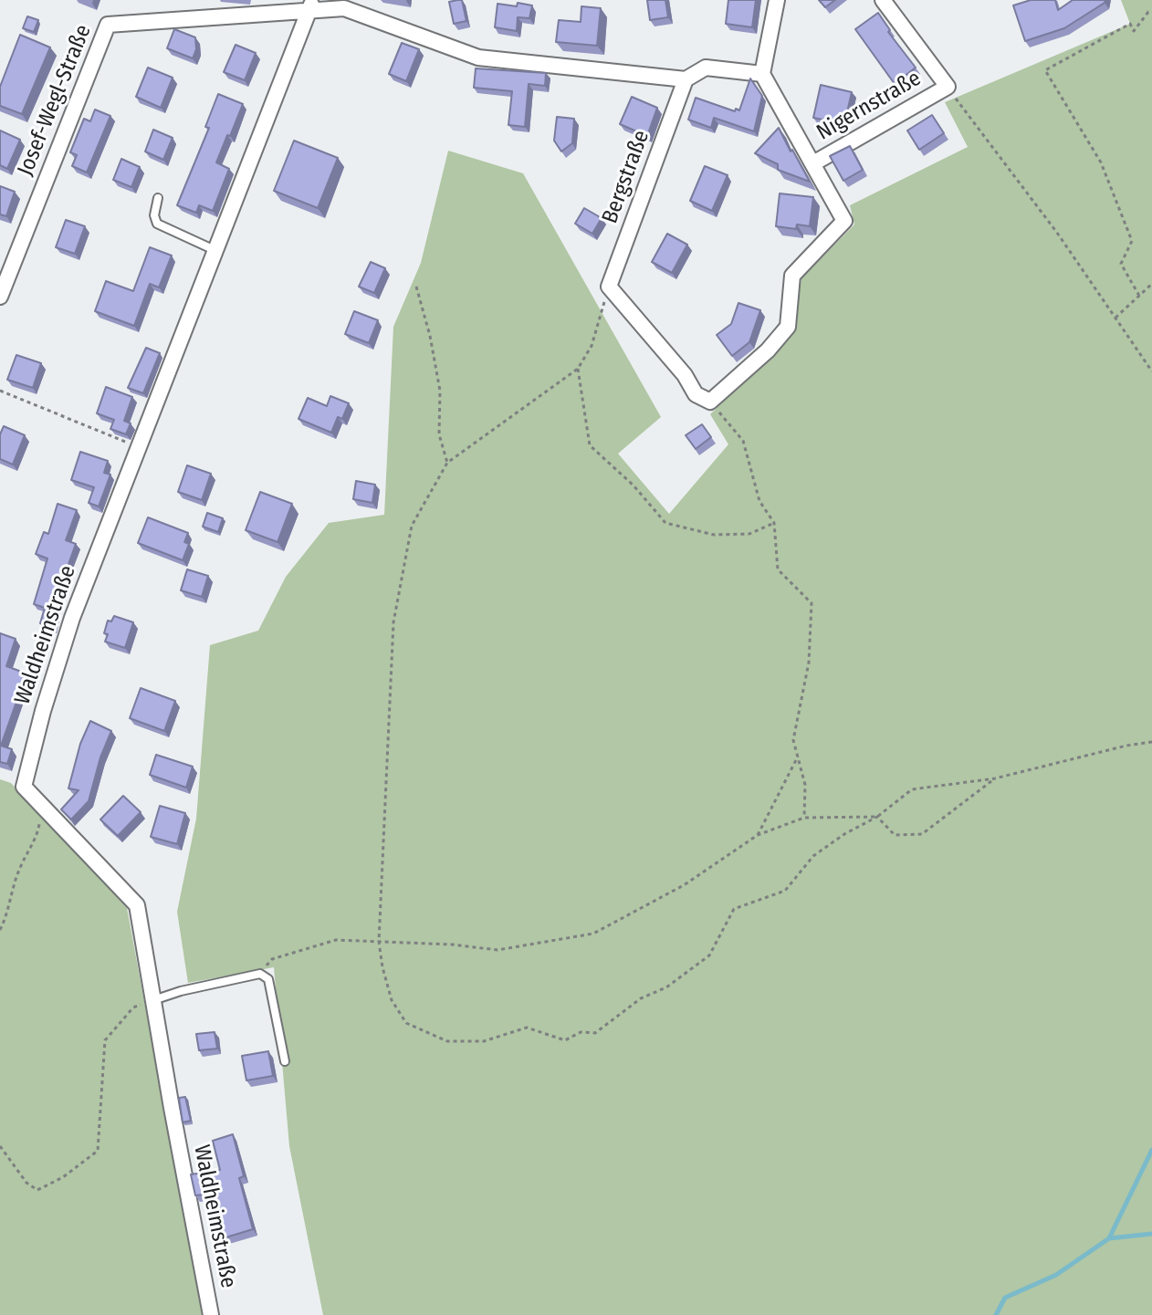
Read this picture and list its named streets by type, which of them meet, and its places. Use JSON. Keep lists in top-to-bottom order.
{
  "streets": {
    "street": [
      "Josef-Wegl-Straße",
      "Nigernstraße",
      "Bergstraße",
      "Waldheimstraße"
    ]
  },
  "crossings": [
    ["Josef-Wegl-Straße", "Waldheimstraße"]
  ]
}
